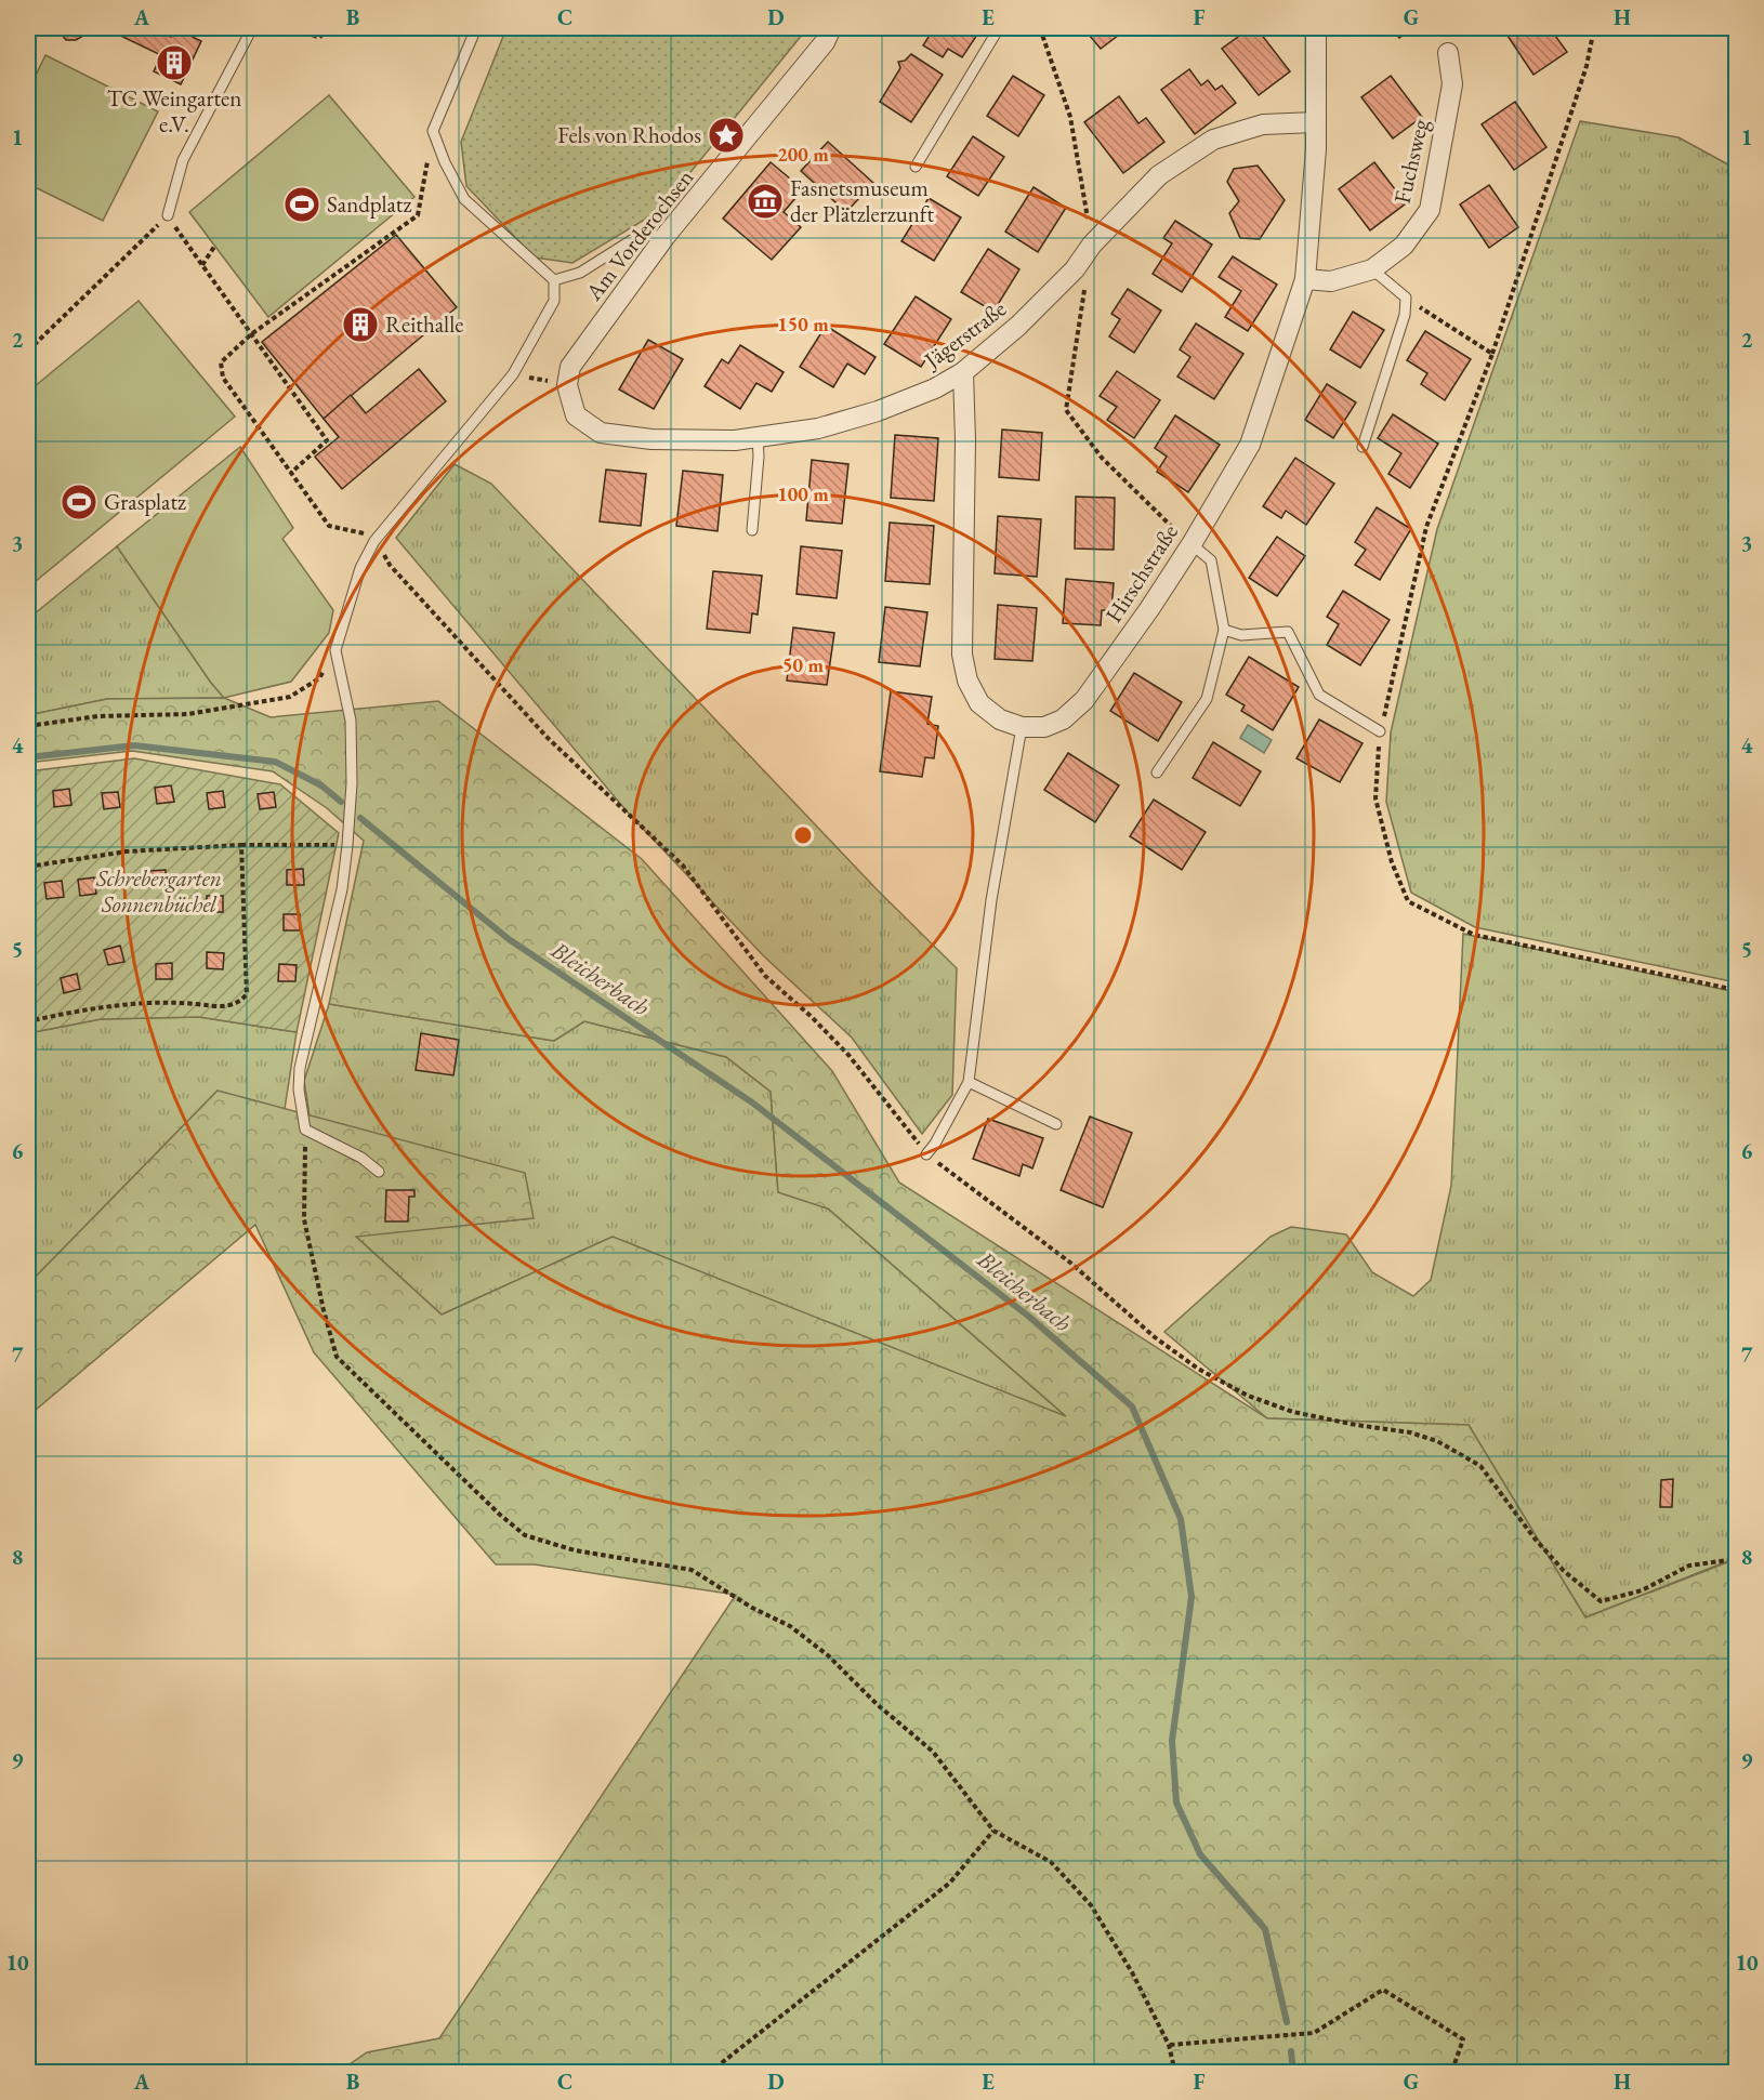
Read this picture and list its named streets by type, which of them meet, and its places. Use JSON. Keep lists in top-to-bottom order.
{
  "streets": {
    "street": [
      "Fuchsweg",
      "Am Vorderochsen",
      "Jägerstraße",
      "Hirschstraße"
    ]
  },
  "crossings": [
    ["Fuchsweg", "Hirschstraße"],
    ["Am Vorderochsen", "Jägerstraße"],
    ["Jägerstraße", "Hirschstraße"]
  ],
  "water": ["Bleicherbach"],
  "parks": ["Schrebergarten Sonnenbüchel"],
  "places": {
    "building": ["TC Weingarten e.V.", "Reithalle"],
    "place": ["Fels von Rhodos"],
    "museum": ["Fasnetsmuseum der Plätzlerzunft"],
    "sports": ["Sandplatz", "Grasplatz"]
  },
  "grid": {
    "columns": [
      "A",
      "B",
      "C",
      "D",
      "E",
      "F",
      "G",
      "H"
    ],
    "rows": [
      "1",
      "2",
      "3",
      "4",
      "5",
      "6",
      "7",
      "8",
      "9",
      "10"
    ]
  },
  "rings": [
    "200 m",
    "150 m",
    "100 m",
    "50 m"
  ]
}
